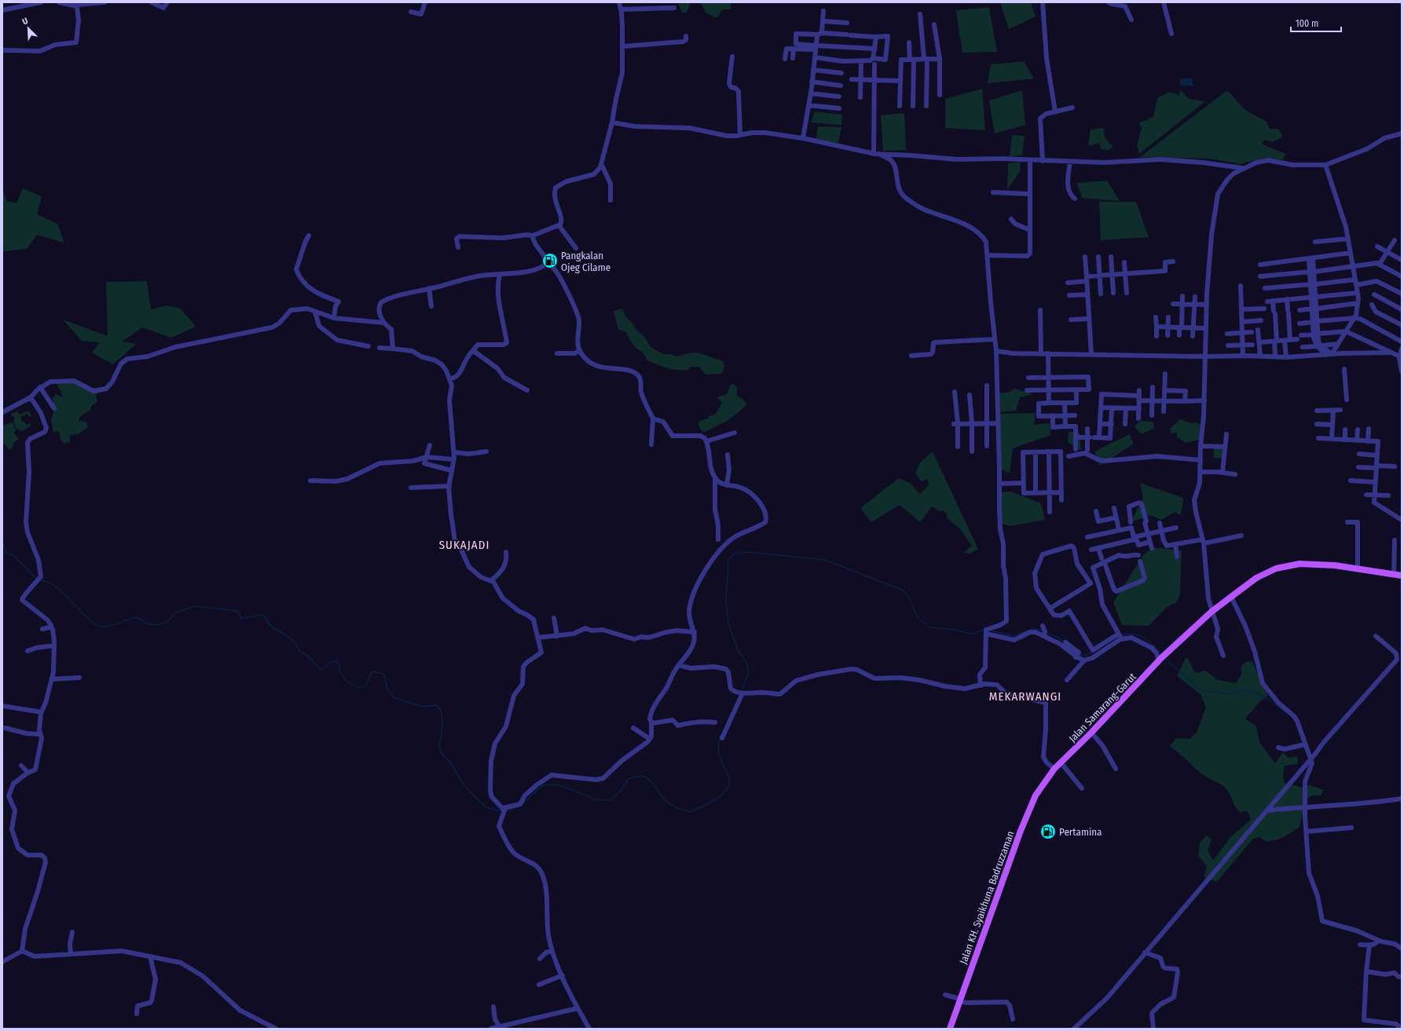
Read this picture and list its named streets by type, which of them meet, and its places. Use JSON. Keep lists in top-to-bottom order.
{
  "streets": {
    "main road": ["Jalan Samarang-Garut", "Jalan KH. Syaikhuna Badruzzaman"]
  },
  "crossings": [
    ["Jalan Samarang-Garut", "Jalan KH. Syaikhuna Badruzzaman"]
  ],
  "districts": ["SUKAJADI", "MEKARWANGI"],
  "places": {
    "fuel station": ["Pangkalan Ojeg Cilame", "Pertamina"]
  },
  "scale_bar": "100 m",
  "north": "top left"
}
